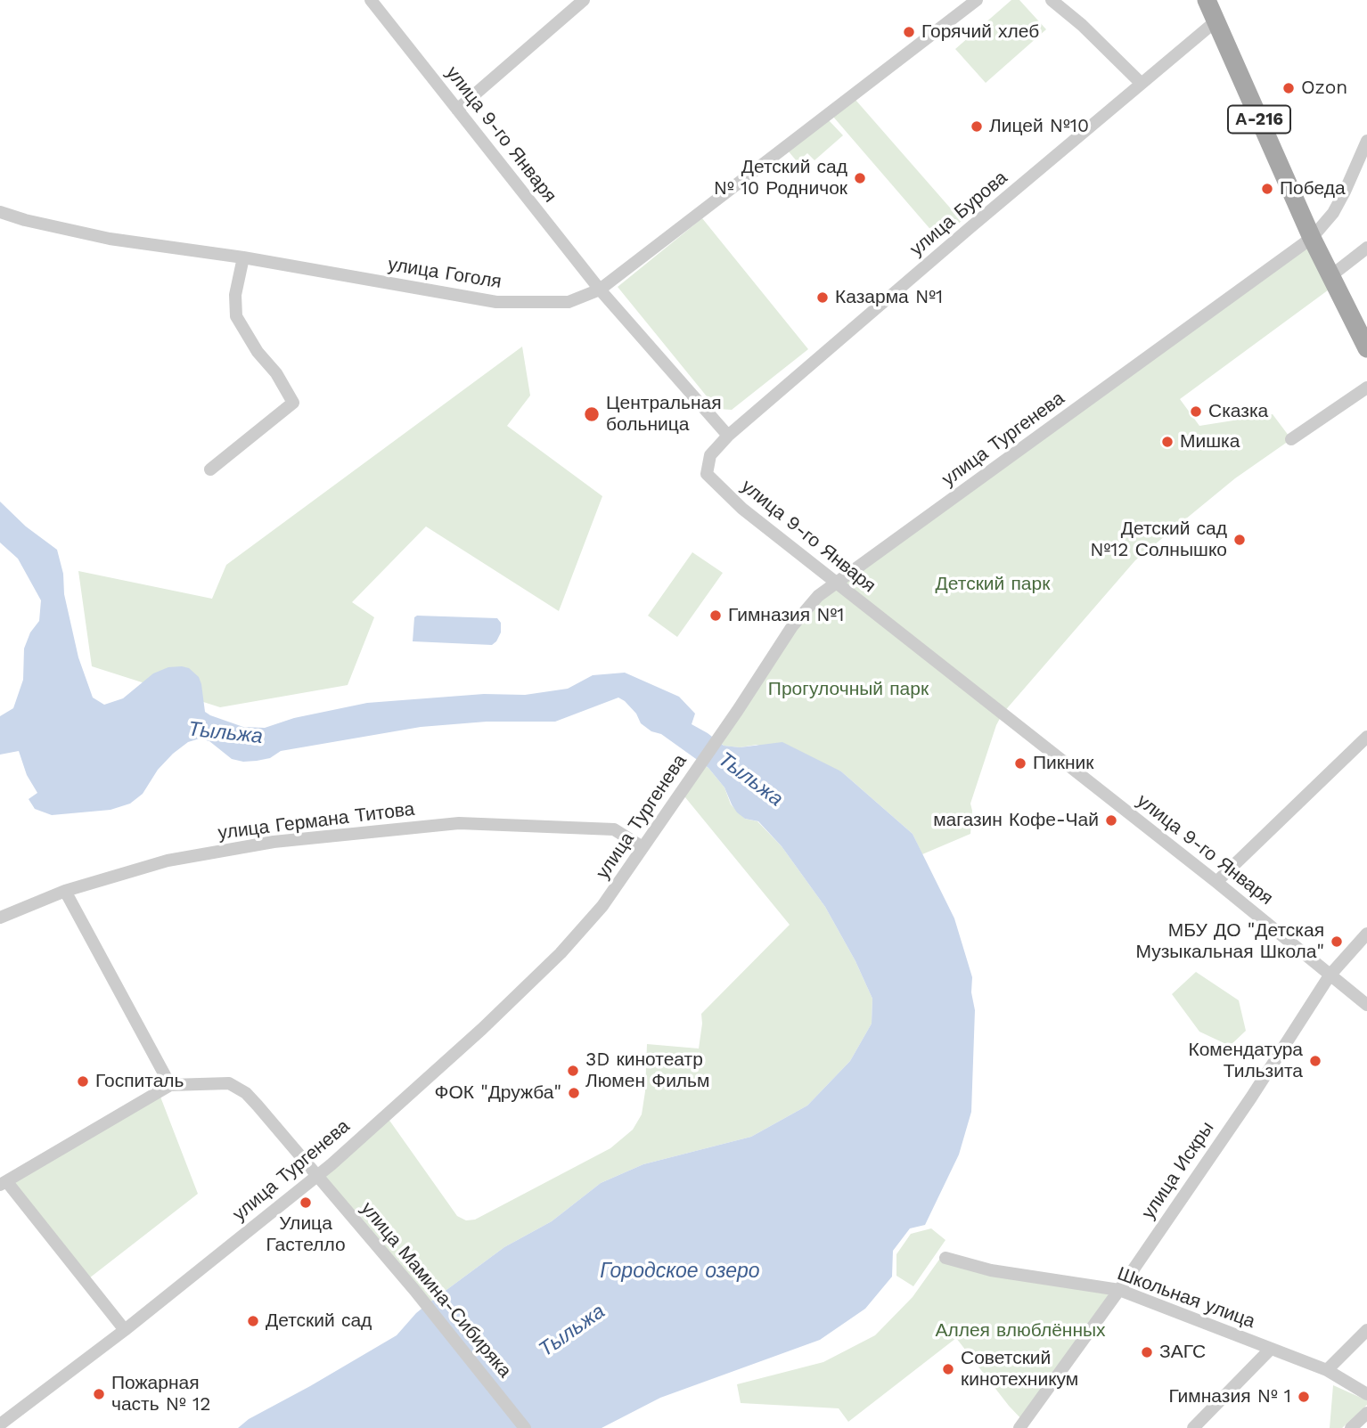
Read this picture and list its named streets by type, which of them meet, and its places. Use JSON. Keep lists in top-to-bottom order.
{
  "streets": {
    "main road": ["А-216"],
    "street": [
      "улица 9-го Января",
      "улица Бурова",
      "улица Гоголя",
      "улица Тургенева",
      "улица Германа Титова",
      "улица Искры",
      "улица Мамина-Сибиряка",
      "Школьная улица"
    ]
  },
  "crossings": [
    ["А-216", "улица Бурова"],
    ["А-216", "улица Тургенева"],
    ["улица 9-го Января", "улица Бурова"],
    ["улица 9-го Января", "улица Гоголя"],
    ["улица 9-го Января", "улица Тургенева"],
    ["улица 9-го Января", "улица Искры"],
    ["улица Тургенева", "улица Германа Титова"],
    ["улица Тургенева", "улица Мамина-Сибиряка"],
    ["улица Искры", "Школьная улица"]
  ],
  "water": ["Тыльжа", "Городское озеро"],
  "parks": ["Детский парк", "Прогулочный парк", "Аллея влюблённых"],
  "places": [
    "Горячий хлеб",
    "Ozon",
    "Лицей №10",
    "Детский сад № 10 Родничок",
    "Победа",
    "Казарма №1",
    "Сказка",
    "Центральная больница",
    "Мишка",
    "Детский сад №12 Солнышко",
    "Гимназия №1",
    "Пикник",
    "магазин Кофе-Чай",
    "МБУ ДО \"Детская Музыкальная Школа\"",
    "Комендатура Тильзита",
    "3D кинотеатр Люмен Фильм",
    "Госпиталь",
    "ФОК \"Дружба\"",
    "Улица Гастелло",
    "Детский сад",
    "ЗАГС",
    "Советский кинотехникум",
    "Пожарная часть № 12",
    "Гимназия № 1"
  ]
}
